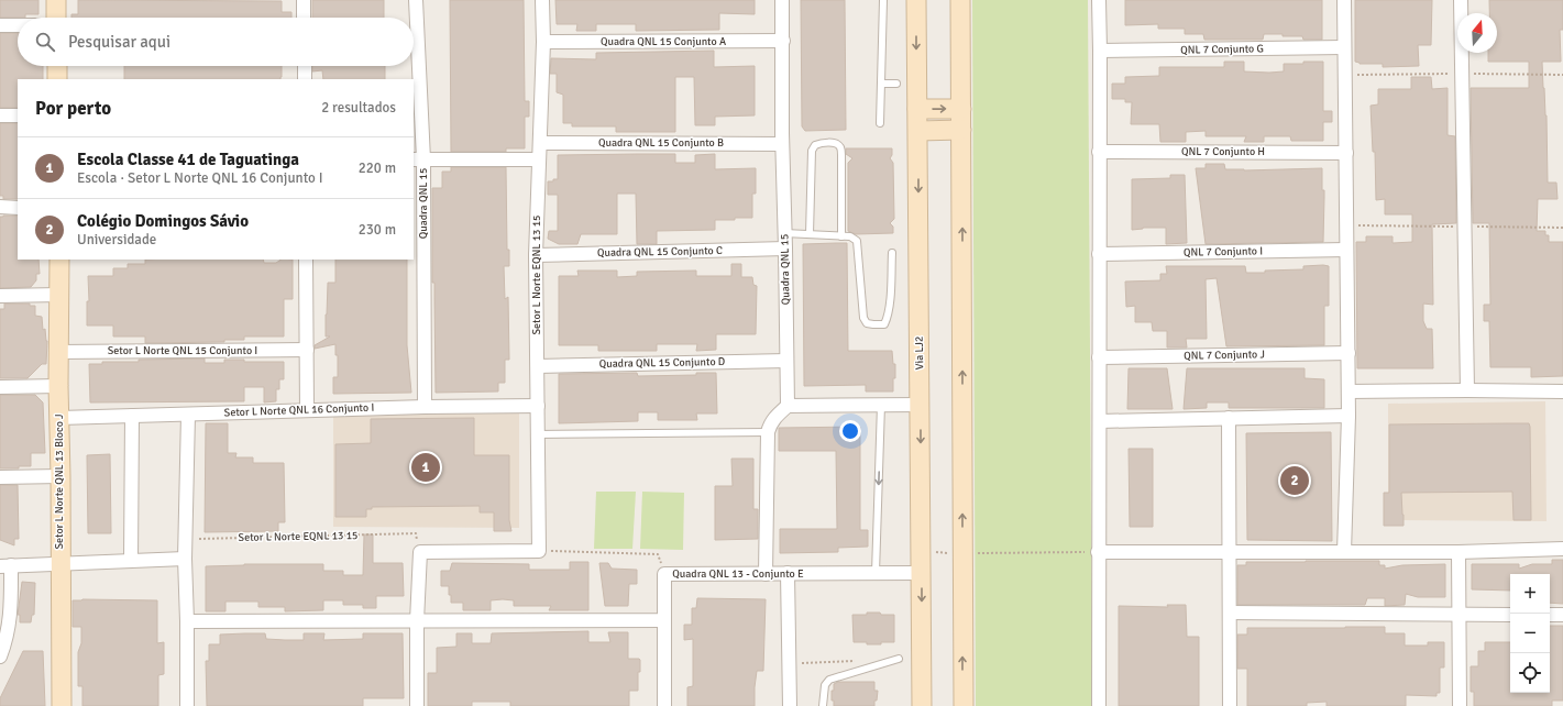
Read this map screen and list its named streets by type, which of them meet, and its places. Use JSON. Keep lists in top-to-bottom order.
{
  "streets": {
    "main road": ["Via LJ2", "Setor L Norte QNL 13 Bloco J"],
    "street": [
      "Quadra QNL 15 Conjunto A",
      "QNL 7 Conjunto G",
      "Quadra QNL 15 Conjunto B",
      "QNL 7 Conjunto H",
      "Quadra QNL 15",
      "Quadra QNL 15 Conjunto C",
      "QNL 7 Conjunto I",
      "Setor L Norte EQNL 13 15",
      "Setor L Norte QNL 15 Conjunto I",
      "QNL 7 Conjunto J",
      "Quadra QNL 15 Conjunto D",
      "Setor L Norte QNL 16 Conjunto I",
      "Quadra QNL 13 - Conjunto E"
    ]
  },
  "crossings": [
    ["Quadra QNL 15 Conjunto A", "Quadra QNL 15"],
    ["Quadra QNL 15 Conjunto A", "Setor L Norte EQNL 13 15"],
    ["Quadra QNL 15 Conjunto B", "Quadra QNL 15"],
    ["Quadra QNL 15 Conjunto B", "Setor L Norte EQNL 13 15"],
    ["Quadra QNL 15", "Quadra QNL 15 Conjunto C"],
    ["Quadra QNL 15", "Quadra QNL 15 Conjunto D"],
    ["Quadra QNL 15", "Setor L Norte QNL 16 Conjunto I"],
    ["Quadra QNL 15 Conjunto C", "Setor L Norte EQNL 13 15"],
    ["Setor L Norte EQNL 13 15", "Quadra QNL 15 Conjunto D"],
    ["Setor L Norte EQNL 13 15", "Setor L Norte QNL 16 Conjunto I"],
    ["Setor L Norte QNL 15 Conjunto I", "Setor L Norte QNL 13 Bloco J"],
    ["Via LJ2", "Quadra QNL 13 - Conjunto E"],
    ["Setor L Norte QNL 16 Conjunto I", "Setor L Norte QNL 13 Bloco J"]
  ],
  "north": "top",
  "page": {
    "search": "Pesquisar aqui",
    "heading": ["Por perto", "2 resultados"],
    "list": [
      {
        "mark": "1",
        "name": "Escola Classe 41 de Taguatinga",
        "note": "Escola · Setor L Norte QNL 16 Conjunto I",
        "value": "220 m"
      },
      {
        "mark": "2",
        "name": "Colégio Domingos Sávio",
        "note": "Universidade",
        "value": "230 m"
      }
    ],
    "pins": ["1", "2"],
    "map_buttons": ["+", "−"]
  }
}
